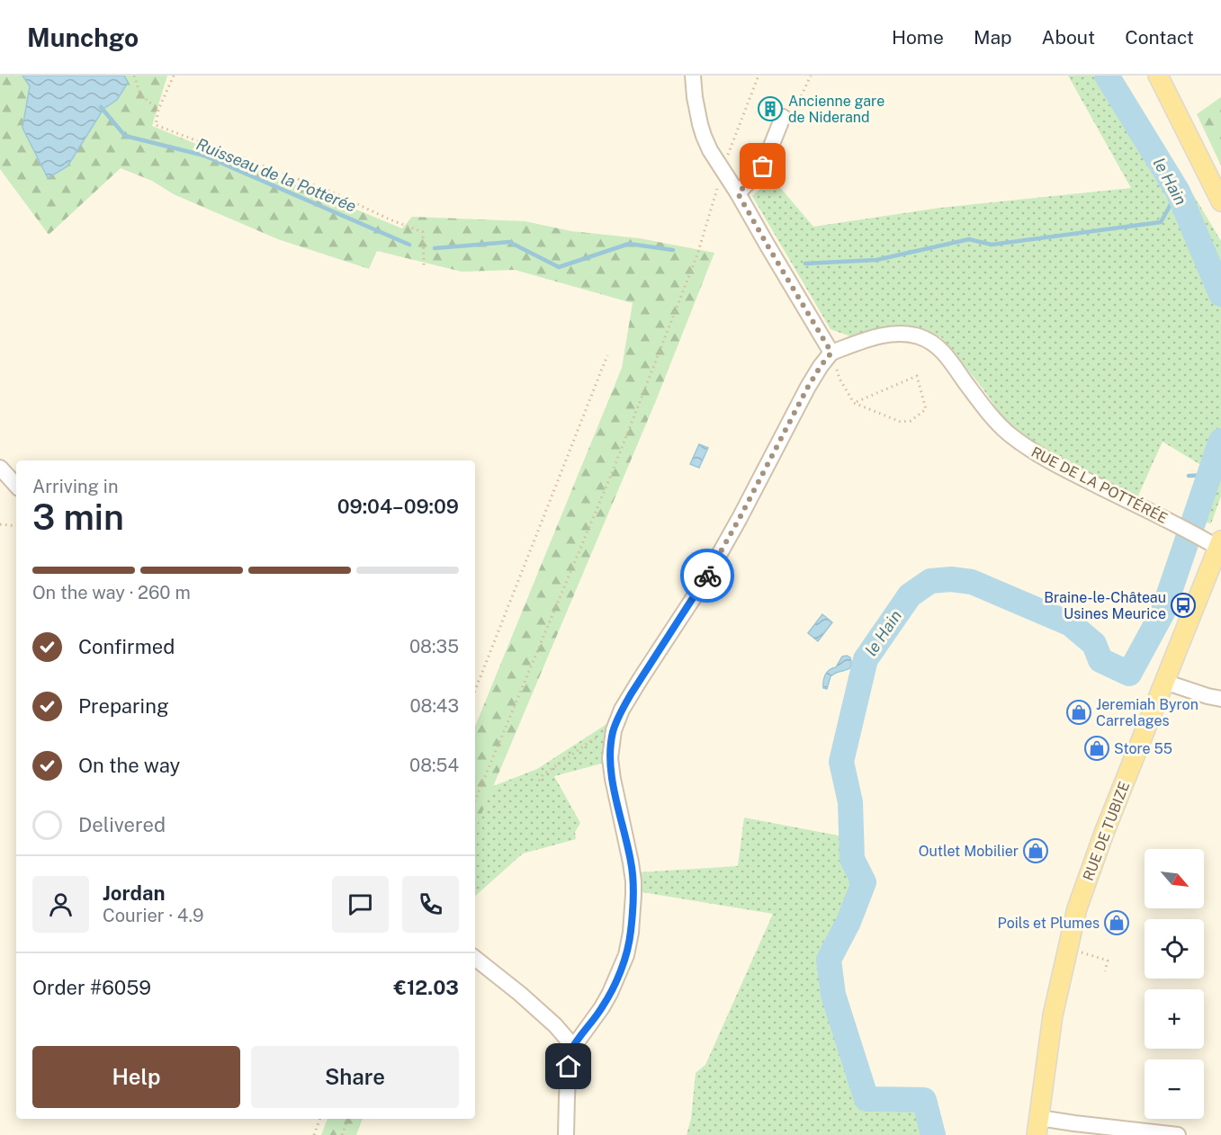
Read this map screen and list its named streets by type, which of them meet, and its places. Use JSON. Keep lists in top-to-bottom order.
{
  "streets": {
    "main road": ["RUE DE TUBIZE"],
    "street": ["RUE DE LA POTTÉRÉE"]
  },
  "crossings": [
    ["RUE DE LA POTTÉRÉE", "RUE DE TUBIZE"]
  ],
  "water": ["Ruisseau de la Potterée", "le Hain"],
  "places": {
    "building": ["Ancienne gare de Niderand"],
    "bus stop": ["Braine-le-Château Usines Meurice"],
    "shop": [
      "Jeremiah Byron Carrelages",
      "Store 55",
      "Outlet Mobilier",
      "Poils et Plumes"
    ]
  },
  "north": "bottom right",
  "page": {
    "header": "Munchgo",
    "nav": [
      "Home",
      "Map",
      "About",
      "Contact"
    ],
    "heading": ["3 min", "Arriving in", "09:04–09:09"],
    "panel": [
      "Jordan",
      "Courier · 4.9",
      "Order #6059",
      "€12.03"
    ],
    "bar": "On the way · 260 m",
    "list": [
      ["Confirmed", "08:35"],
      ["Preparing", "08:43"],
      ["On the way", "08:54"],
      "Delivered"
    ],
    "map_buttons": ["+", "−"],
    "buttons": ["Help", "Share"]
  }
}
